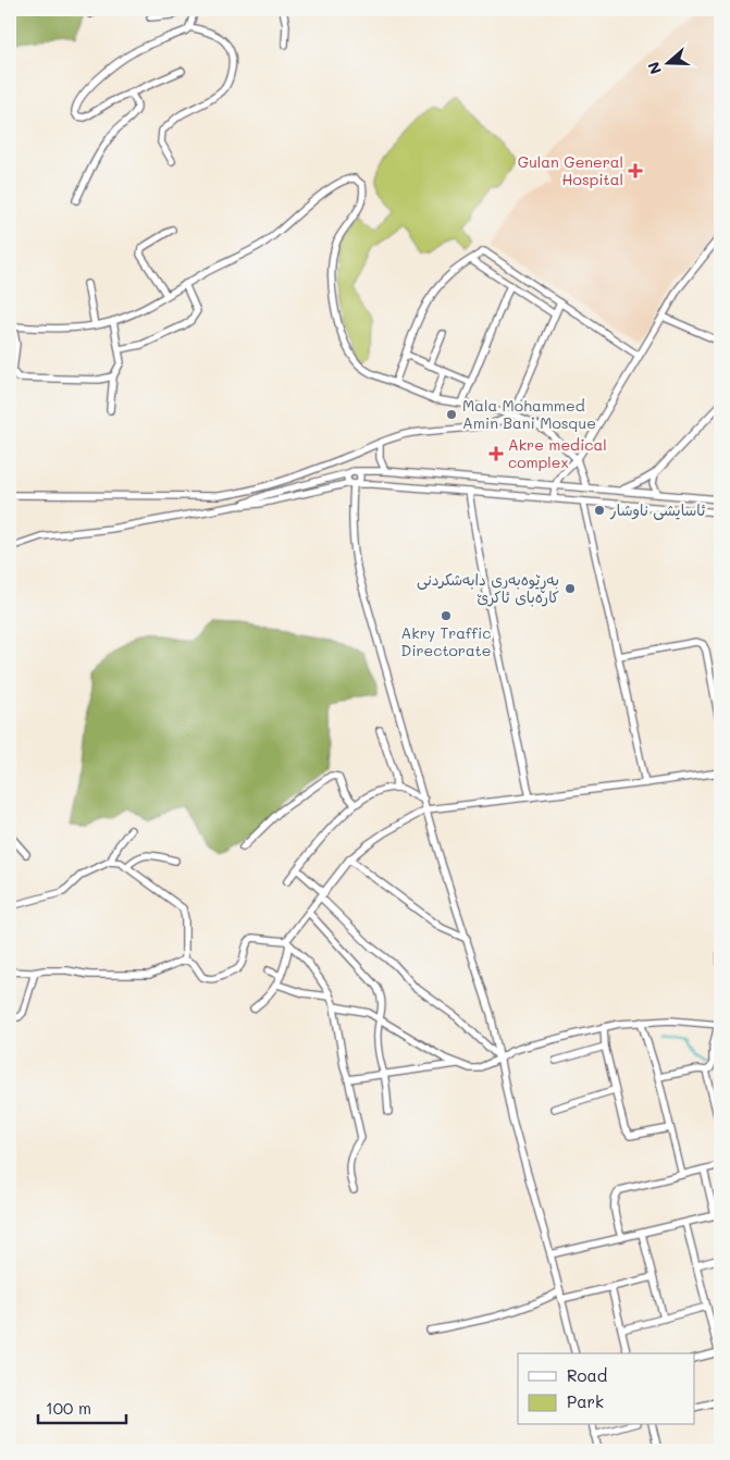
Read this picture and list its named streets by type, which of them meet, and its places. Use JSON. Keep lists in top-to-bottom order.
{
  "places": {
    "health": ["Gulan General Hospital", "Akre medical complex"],
    "other": [
      "Mala Mohammed Amin Bani Mosque",
      "ئاسايشى ناوشار",
      "بەڕێوەبەری دابەشکردنی کارەبای ئاکرێ",
      "Akry Traffic Directorate"
    ]
  },
  "legend": ["Road", "Park"],
  "scale_bar": "100 m",
  "north": "left"
}
